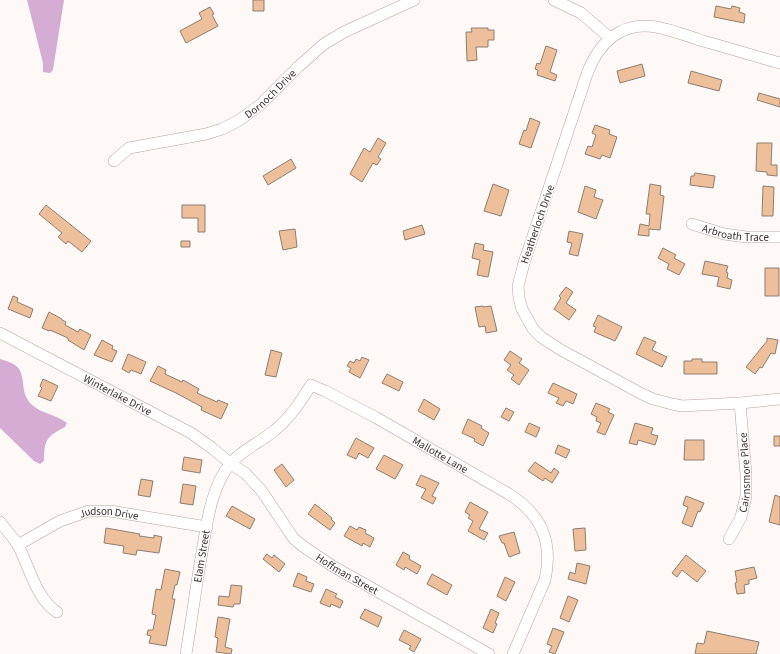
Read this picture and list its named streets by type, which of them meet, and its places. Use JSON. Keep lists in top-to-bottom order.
{
  "streets": {
    "street": [
      "Dornoch Drive",
      "Heatherloch Drive",
      "Arbroath Trace",
      "Winterlake Drive",
      "Mallotte Lane",
      "Cairnsmore Place",
      "Judson Drive",
      "Elam Street",
      "Hoffman Street"
    ]
  },
  "crossings": [
    ["Heatherloch Drive", "Cairnsmore Place"],
    ["Winterlake Drive", "Mallotte Lane"],
    ["Winterlake Drive", "Elam Street"],
    ["Winterlake Drive", "Hoffman Street"],
    ["Mallotte Lane", "Elam Street"],
    ["Mallotte Lane", "Hoffman Street"],
    ["Judson Drive", "Elam Street"],
    ["Elam Street", "Hoffman Street"]
  ]
}
